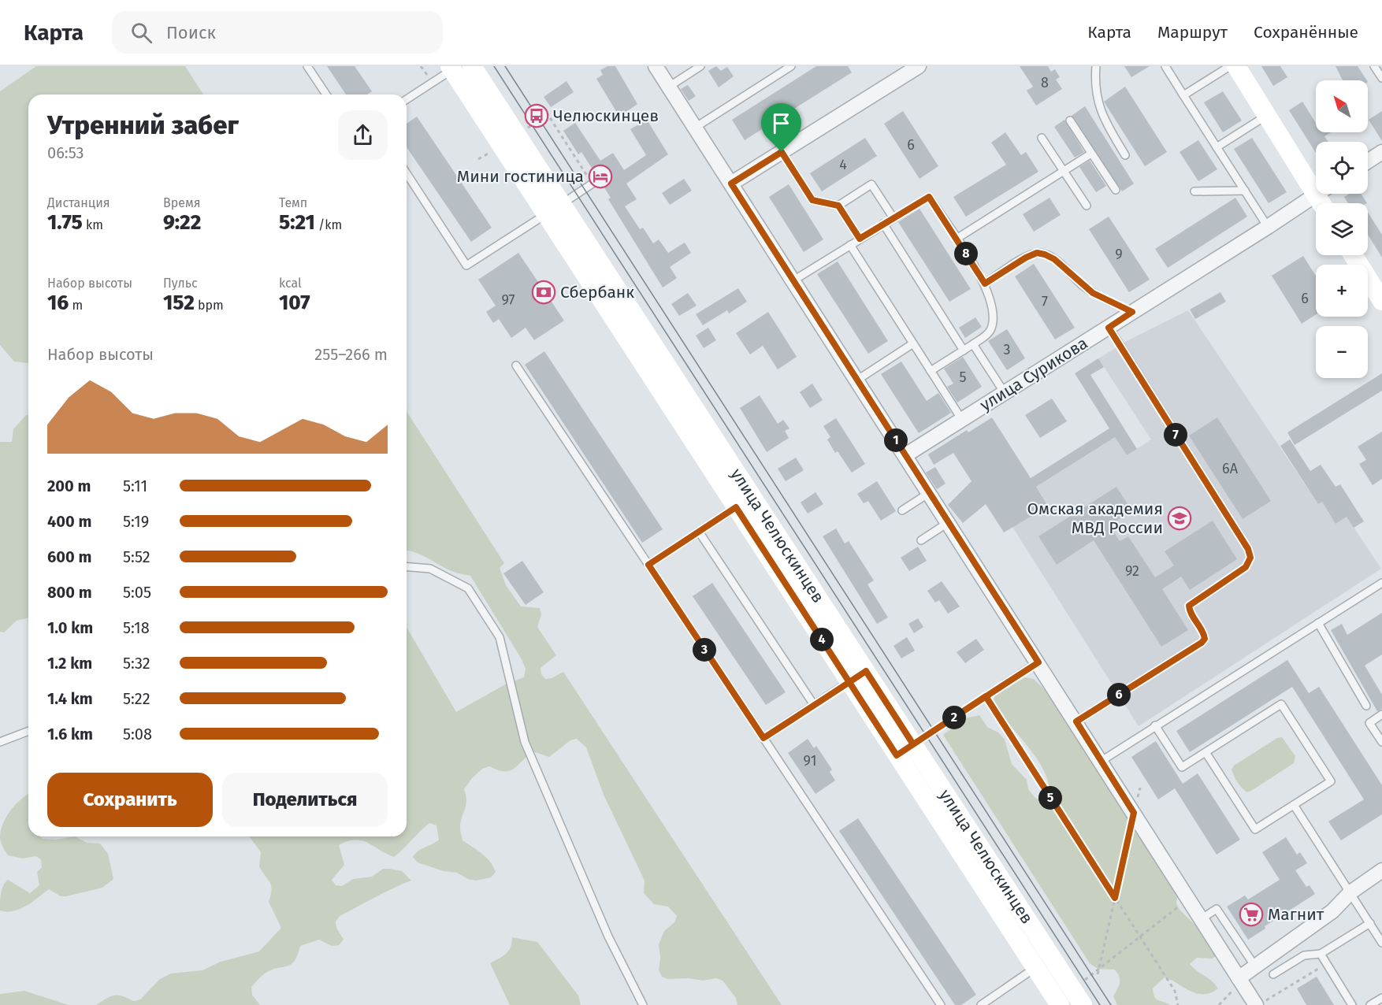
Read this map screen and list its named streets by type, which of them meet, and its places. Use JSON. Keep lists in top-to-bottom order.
{
  "streets": {
    "main road": ["улица Челюскинцев"],
    "street": ["улица Сурикова"]
  },
  "places": {
    "bus stop": ["Челюскинцев"],
    "hotel": ["Мини гостиница"],
    "bank": ["Сбербанк"],
    "school or university": ["Омская академия МВД России"],
    "supermarket": ["Магнит"]
  },
  "house_numbers": [
    "8",
    "6",
    "4",
    "9",
    "6",
    "97",
    "7",
    "3",
    "5",
    "6А",
    "92",
    "91"
  ],
  "north": "top left",
  "page": {
    "header": "Карта",
    "search": "Поиск",
    "nav": ["Карта", "Маршрут", "Сохранённые"],
    "map_buttons": ["+", "−"],
    "heading": ["Утренний забег", "06:53"],
    "stats": [
      ["Дистанция", "1.75 km"],
      ["Время", "9:22"],
      ["Темп", "5:21 /km"],
      ["Набор высоты", "16 m"],
      ["Пульс", "152 bpm"],
      ["kcal", "107"]
    ],
    "pins": [
      "8",
      "7",
      "1",
      "4",
      "3",
      "6",
      "2",
      "5"
    ],
    "chart": ["Набор высоты", "255–266 m"],
    "list": [
      {
        "name": "200 m",
        "note": "5:11"
      },
      {
        "name": "400 m",
        "note": "5:19"
      },
      {
        "name": "600 m",
        "note": "5:52"
      },
      {
        "name": "800 m",
        "note": "5:05"
      },
      {
        "name": "1.0 km",
        "note": "5:18"
      },
      {
        "name": "1.2 km",
        "note": "5:32"
      },
      {
        "name": "1.4 km",
        "note": "5:22"
      },
      {
        "name": "1.6 km",
        "note": "5:08"
      }
    ],
    "buttons": ["Сохранить", "Поделиться"]
  }
}
